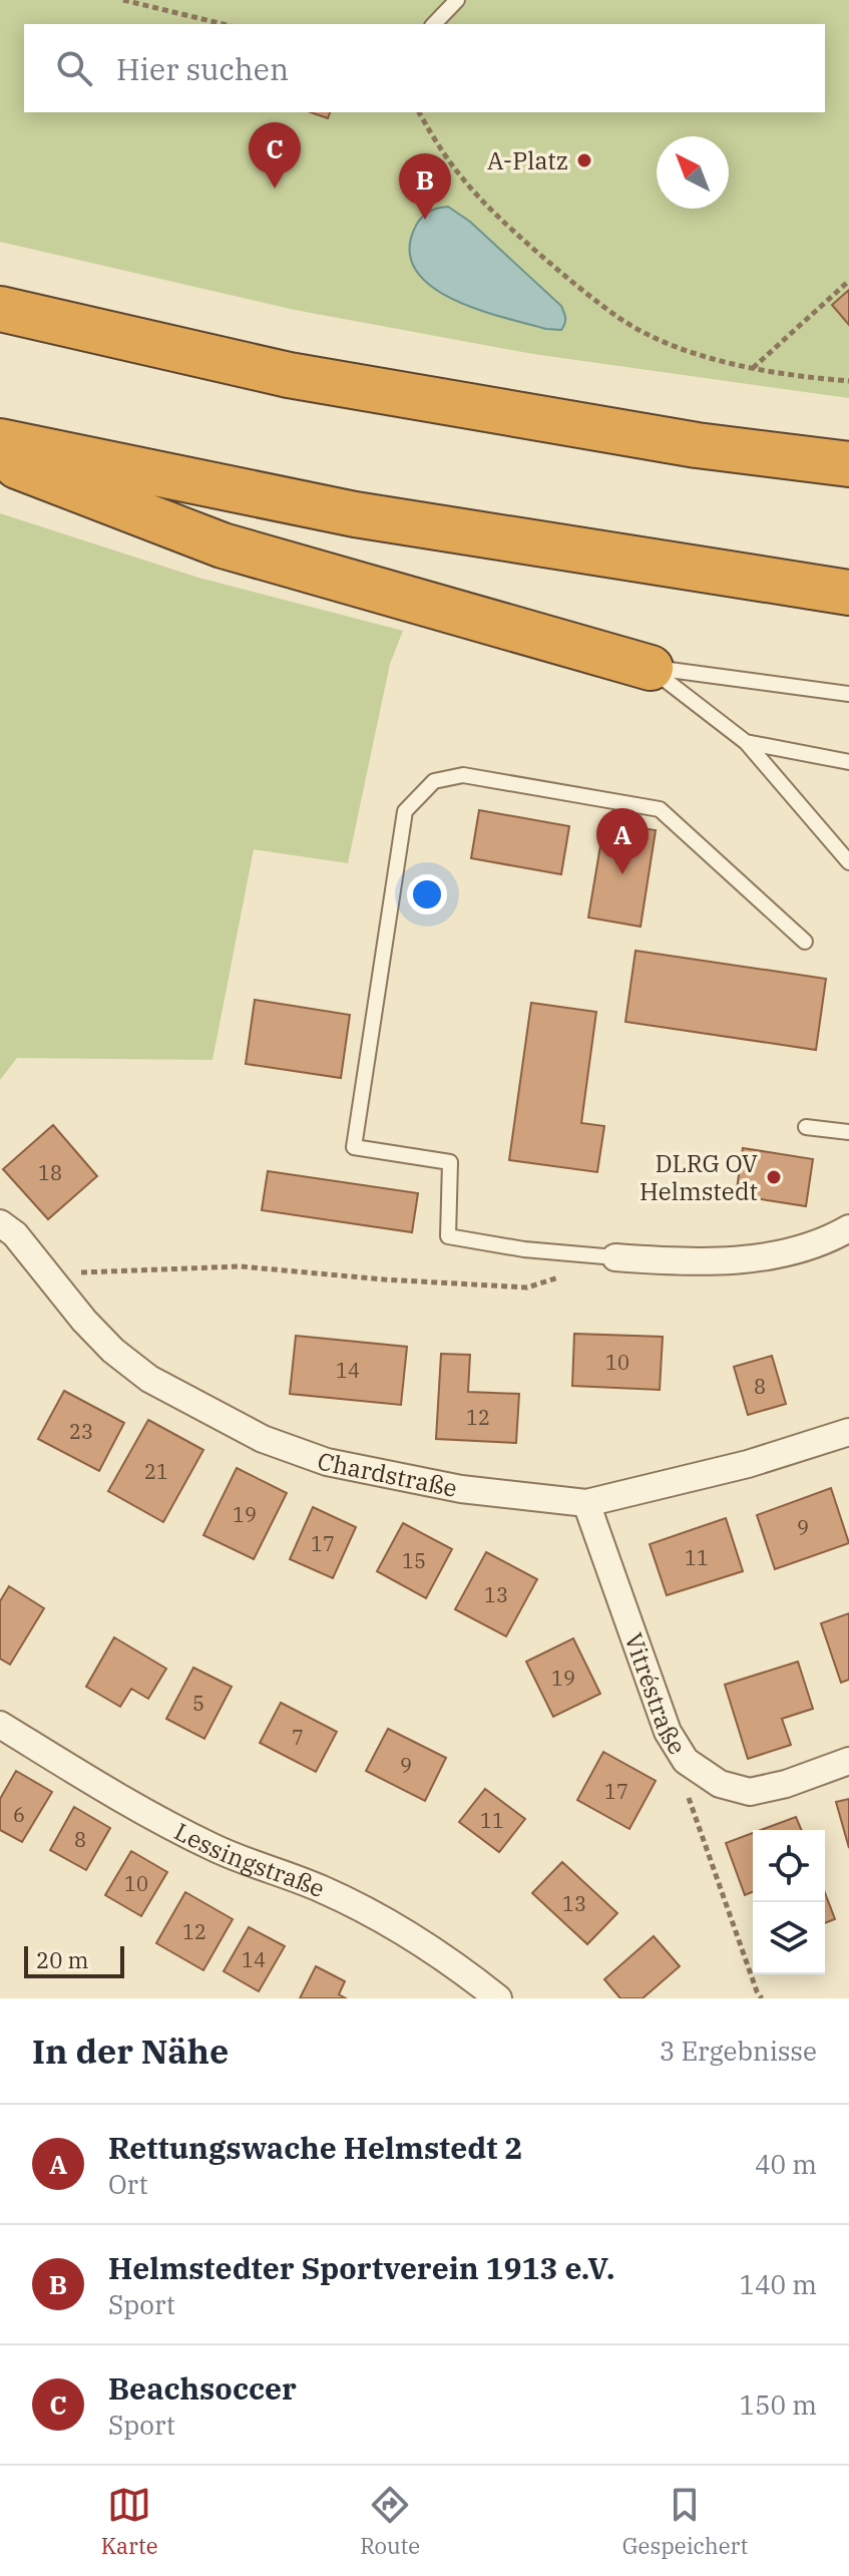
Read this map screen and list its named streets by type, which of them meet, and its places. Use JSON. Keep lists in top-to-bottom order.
{
  "streets": {
    "street": ["Chardstraße", "Vitréstraße", "Lessingstraße"]
  },
  "crossings": [
    ["Chardstraße", "Vitréstraße"]
  ],
  "places": ["A-Platz", "DLRG OV Helmstedt"],
  "house_numbers": [
    "18",
    "10",
    "14",
    "8",
    "12",
    "23",
    "21",
    "19",
    "9",
    "17",
    "11",
    "15",
    "13",
    "19",
    "5",
    "7",
    "9",
    "17",
    "6",
    "11",
    "8",
    "10",
    "13",
    "12",
    "14"
  ],
  "scale_bar": "20 m",
  "north": "top left",
  "page": {
    "search": "Hier suchen",
    "pins": ["C", "B", "A"],
    "scale": "20 m",
    "heading": ["In der Nähe", "3 Ergebnisse"],
    "list": [
      {
        "mark": "A",
        "name": "Rettungswache Helmstedt 2",
        "note": "Ort",
        "value": "40 m"
      },
      {
        "mark": "B",
        "name": "Helmstedter Sportverein 1913 e.V.",
        "note": "Sport",
        "value": "140 m"
      },
      {
        "mark": "C",
        "name": "Beachsoccer",
        "note": "Sport",
        "value": "150 m"
      }
    ],
    "nav": ["Karte", "Route", "Gespeichert"]
  }
}
